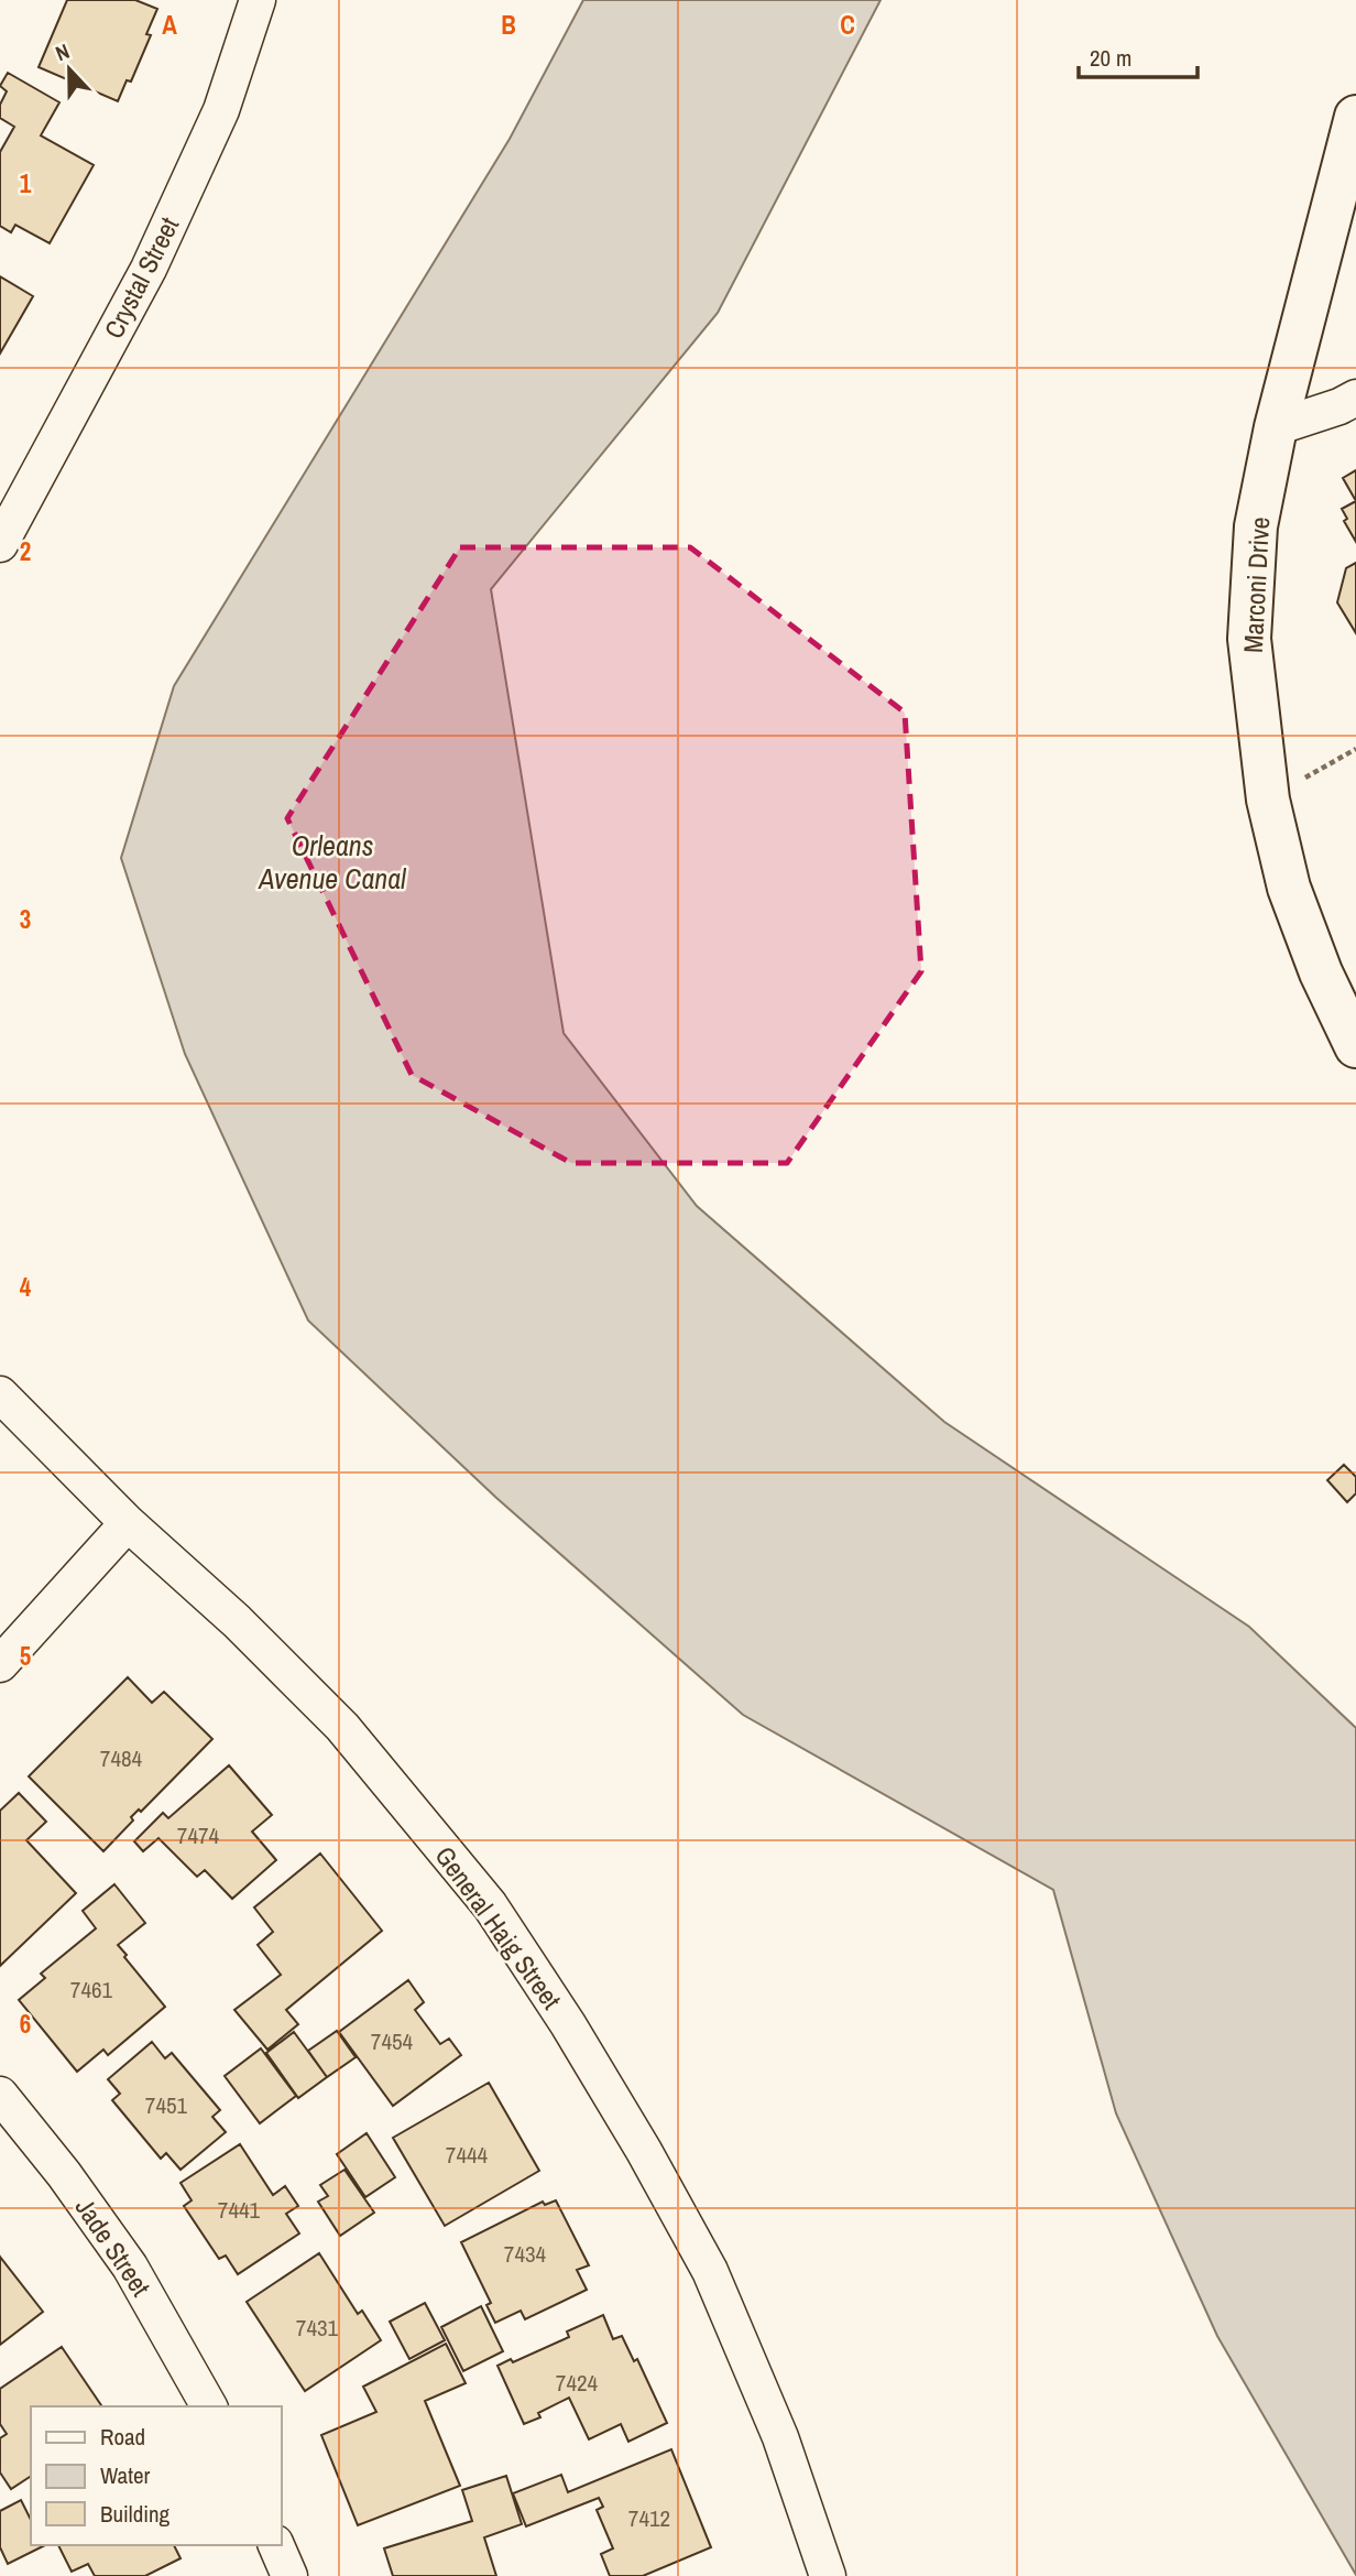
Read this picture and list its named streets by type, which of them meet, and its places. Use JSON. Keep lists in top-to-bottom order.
{
  "streets": {
    "street": [
      "Crystal Street",
      "Marconi Drive",
      "General Haig Street",
      "Jade Street"
    ]
  },
  "water": ["Orleans Avenue Canal"],
  "house_numbers": [
    "7484",
    "7474",
    "7461",
    "7454",
    "7451",
    "7444",
    "7441",
    "7434",
    "7431",
    "7424",
    "7412"
  ],
  "legend": ["Road", "Water", "Building"],
  "scale_bar": "20 m",
  "north": "top",
  "grid": {
    "columns": ["A", "B", "C"],
    "rows": [
      "1",
      "2",
      "3",
      "4",
      "5",
      "6"
    ]
  }
}
